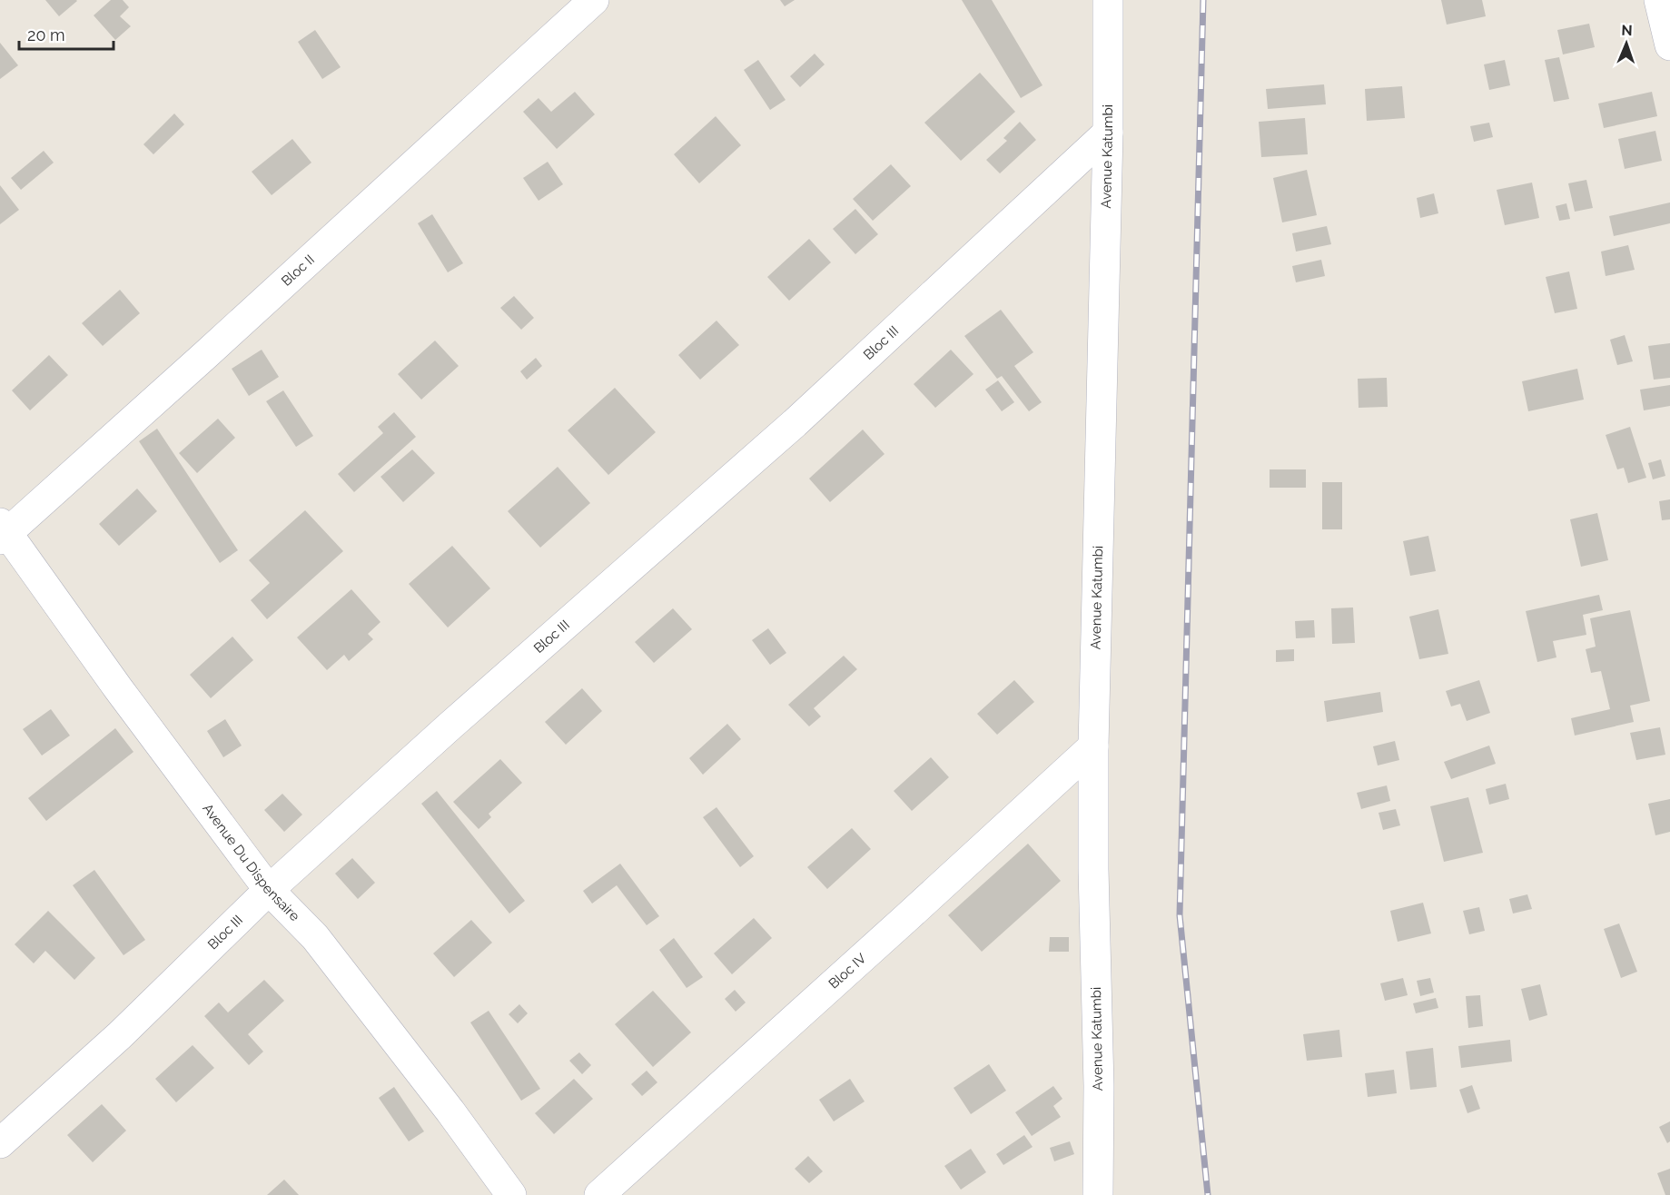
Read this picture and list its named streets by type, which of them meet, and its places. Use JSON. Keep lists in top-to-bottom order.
{
  "streets": {
    "street": [
      "Avenue Katumbi",
      "Bloc II",
      "Bloc III",
      "Avenue Du Dispensaire",
      "Bloc IV"
    ]
  },
  "crossings": [
    ["Avenue Katumbi", "Bloc III"],
    ["Avenue Katumbi", "Bloc IV"],
    ["Bloc II", "Avenue Du Dispensaire"],
    ["Bloc III", "Avenue Du Dispensaire"]
  ],
  "scale_bar": "20 m",
  "north": "top"
}
